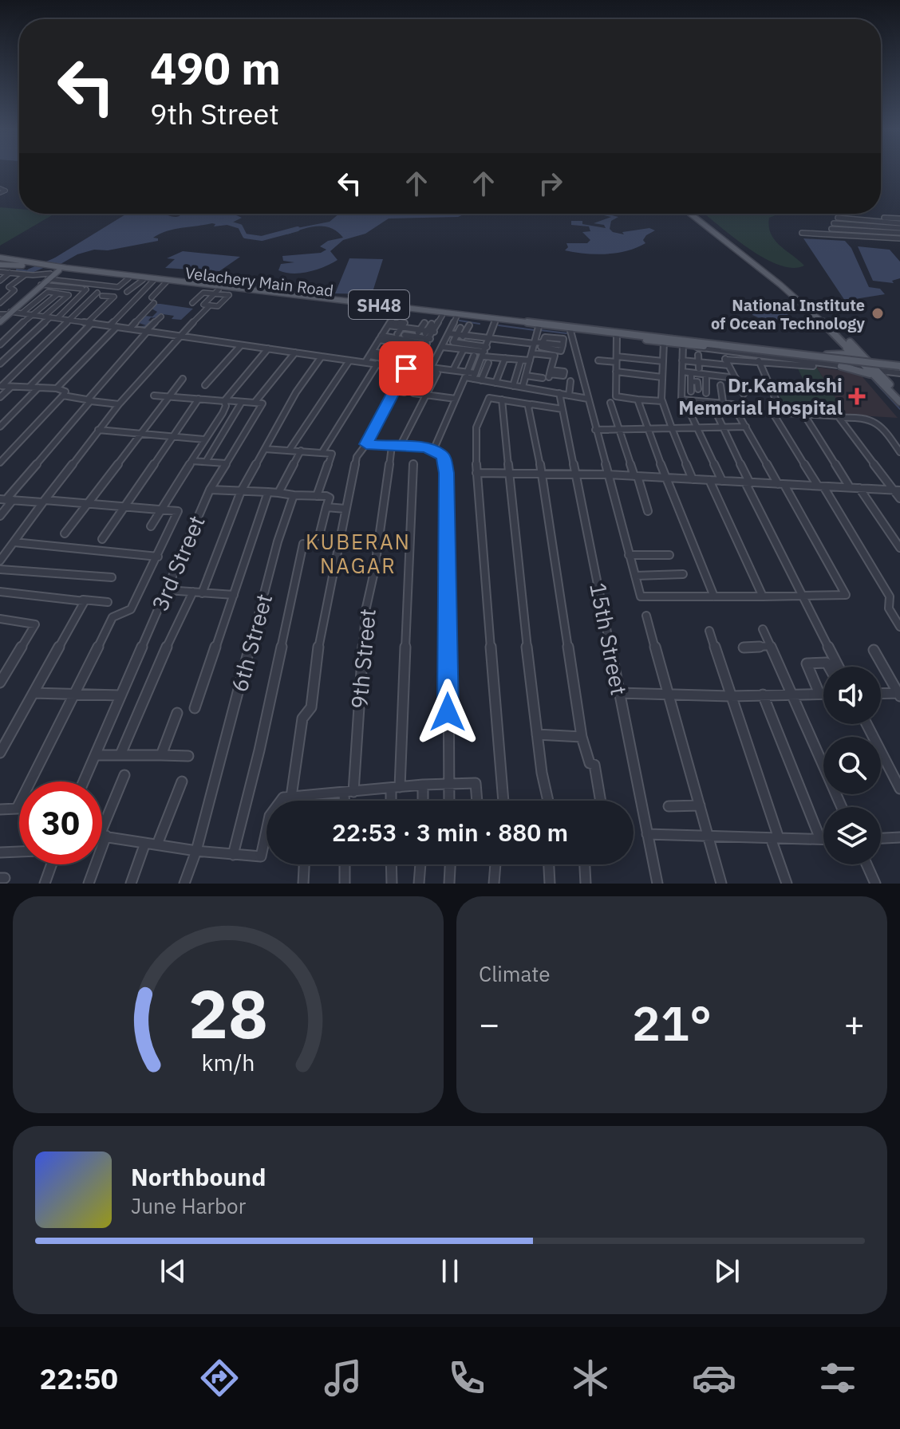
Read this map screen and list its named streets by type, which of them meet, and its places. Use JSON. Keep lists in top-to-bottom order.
{
  "streets": {
    "main road": ["Velachery Main Road", "SH48"],
    "street": [
      "3rd Street",
      "15th Street",
      "6th Street",
      "9th Street"
    ]
  },
  "crossings": [
    ["Velachery Main Road", "SH48"]
  ],
  "districts": ["KUBERAN NAGAR"],
  "places": {
    "other": ["National Institute of Ocean Technology"],
    "health": ["Dr.Kamakshi Memorial Hospital"]
  },
  "page": {
    "turn": ["490 m", "9th Street"],
    "limit": "30",
    "trip": "22:53 · 3 min · 880 m",
    "tile": "Climate",
    "heat": ["−", "21°", "+"],
    "song": ["Northbound", "June Harbor"],
    "tabs": "22:50",
    "gauge": ["28", "km/h"]
  }
}
